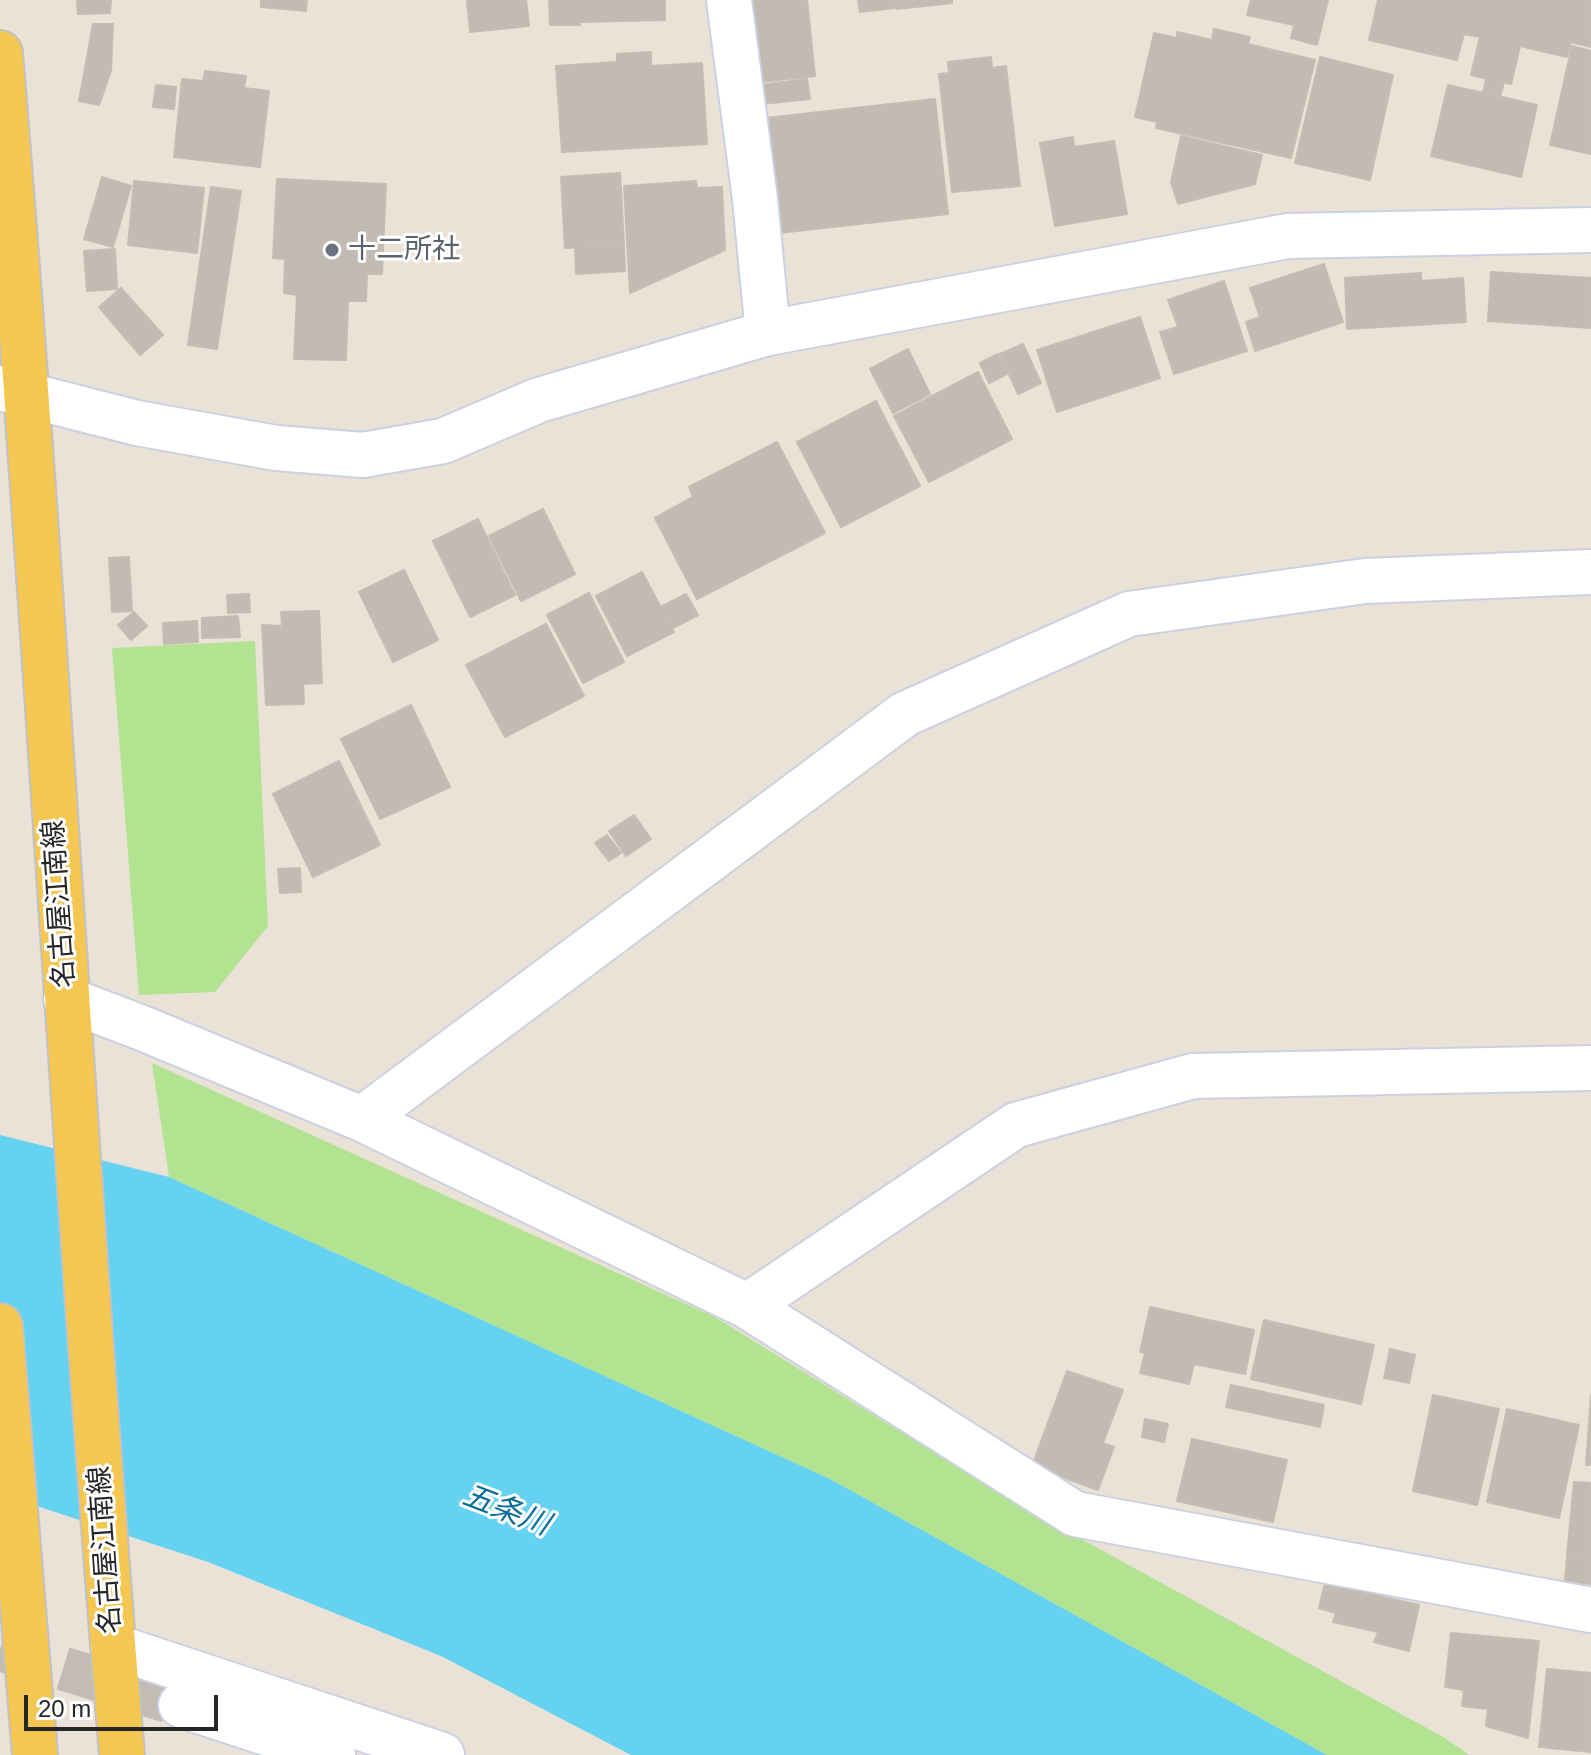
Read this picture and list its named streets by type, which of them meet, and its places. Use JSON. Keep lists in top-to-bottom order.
{
  "streets": {
    "main road": ["名古屋江南線"]
  },
  "water": ["五条川"],
  "places": ["十二所社"],
  "scale_bar": "20 m"
}
